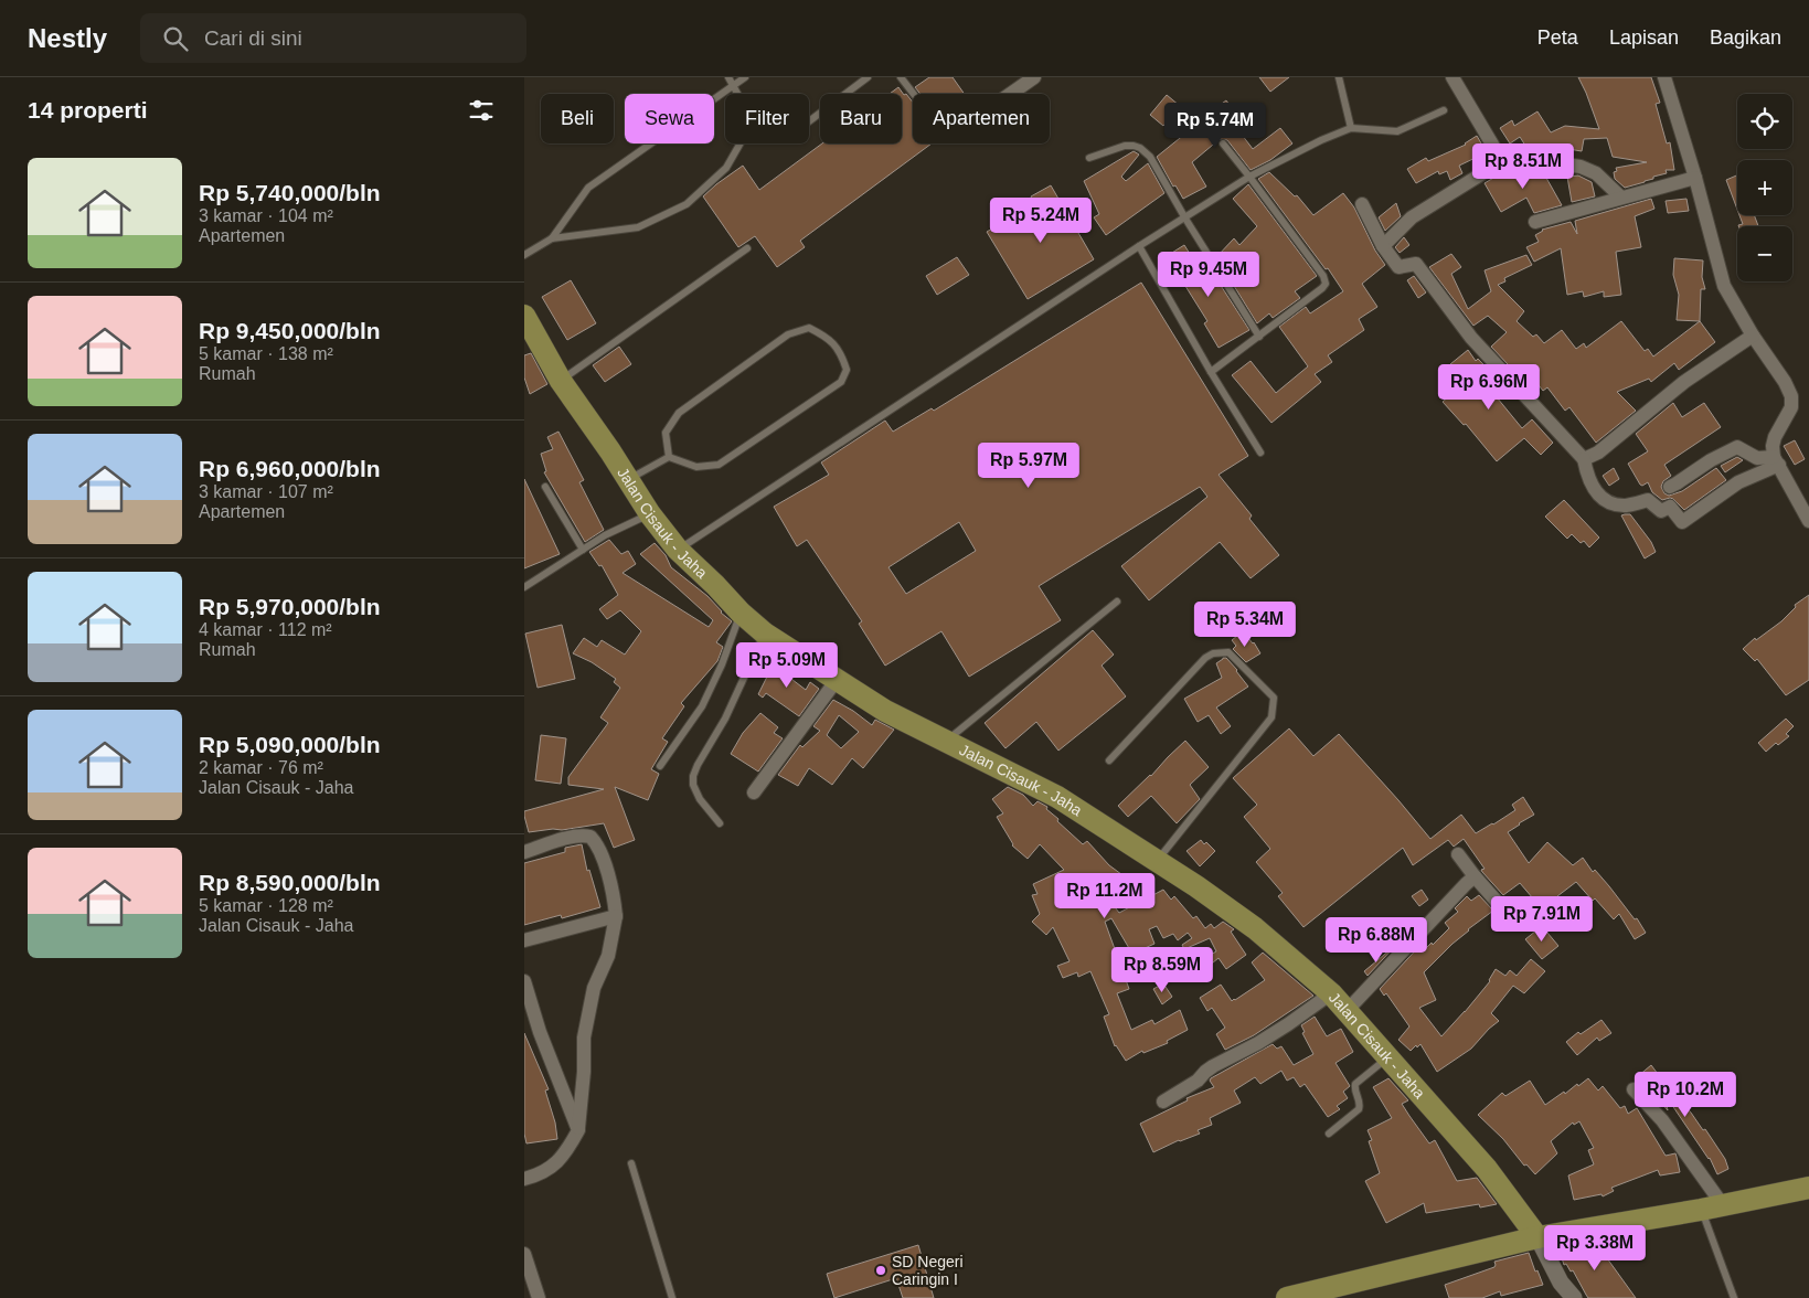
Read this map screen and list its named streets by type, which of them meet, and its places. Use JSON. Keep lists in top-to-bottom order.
{
  "streets": {
    "main road": ["Jalan Cisauk - Jaha"]
  },
  "places": ["SD Negeri Caringin I"],
  "page": {
    "header": "Nestly",
    "search": "Cari di sini",
    "nav": ["Peta", "Lapisan", "Bagikan"],
    "heading": "14 properti",
    "map_buttons": ["+", "−"],
    "chip": [
      "Beli",
      "Sewa",
      "Filter",
      "Baru",
      "Apartemen"
    ],
    "price": [
      "Rp 5.74M",
      "Rp 8.51M",
      "Rp 5.24M",
      "Rp 9.45M",
      "Rp 6.96M",
      "Rp 5.97M",
      "Rp 5.34M",
      "Rp 5.09M",
      "Rp 11.2M",
      "Rp 7.91M",
      "Rp 6.88M",
      "Rp 8.59M",
      "Rp 10.2M",
      "Rp 3.38M"
    ],
    "list": [
      {
        "name": "Rp 5,740,000/bln",
        "note": "3 kamar · 104 m² · Apartemen"
      },
      {
        "name": "Rp 9,450,000/bln",
        "note": "5 kamar · 138 m² · Rumah"
      },
      {
        "name": "Rp 6,960,000/bln",
        "note": "3 kamar · 107 m² · Apartemen"
      },
      {
        "name": "Rp 5,970,000/bln",
        "note": "4 kamar · 112 m² · Rumah"
      },
      {
        "name": "Rp 5,090,000/bln",
        "note": "2 kamar · 76 m² · Jalan Cisauk - Jaha"
      },
      {
        "name": "Rp 8,590,000/bln",
        "note": "5 kamar · 128 m² · Jalan Cisauk - Jaha"
      }
    ]
  }
}
